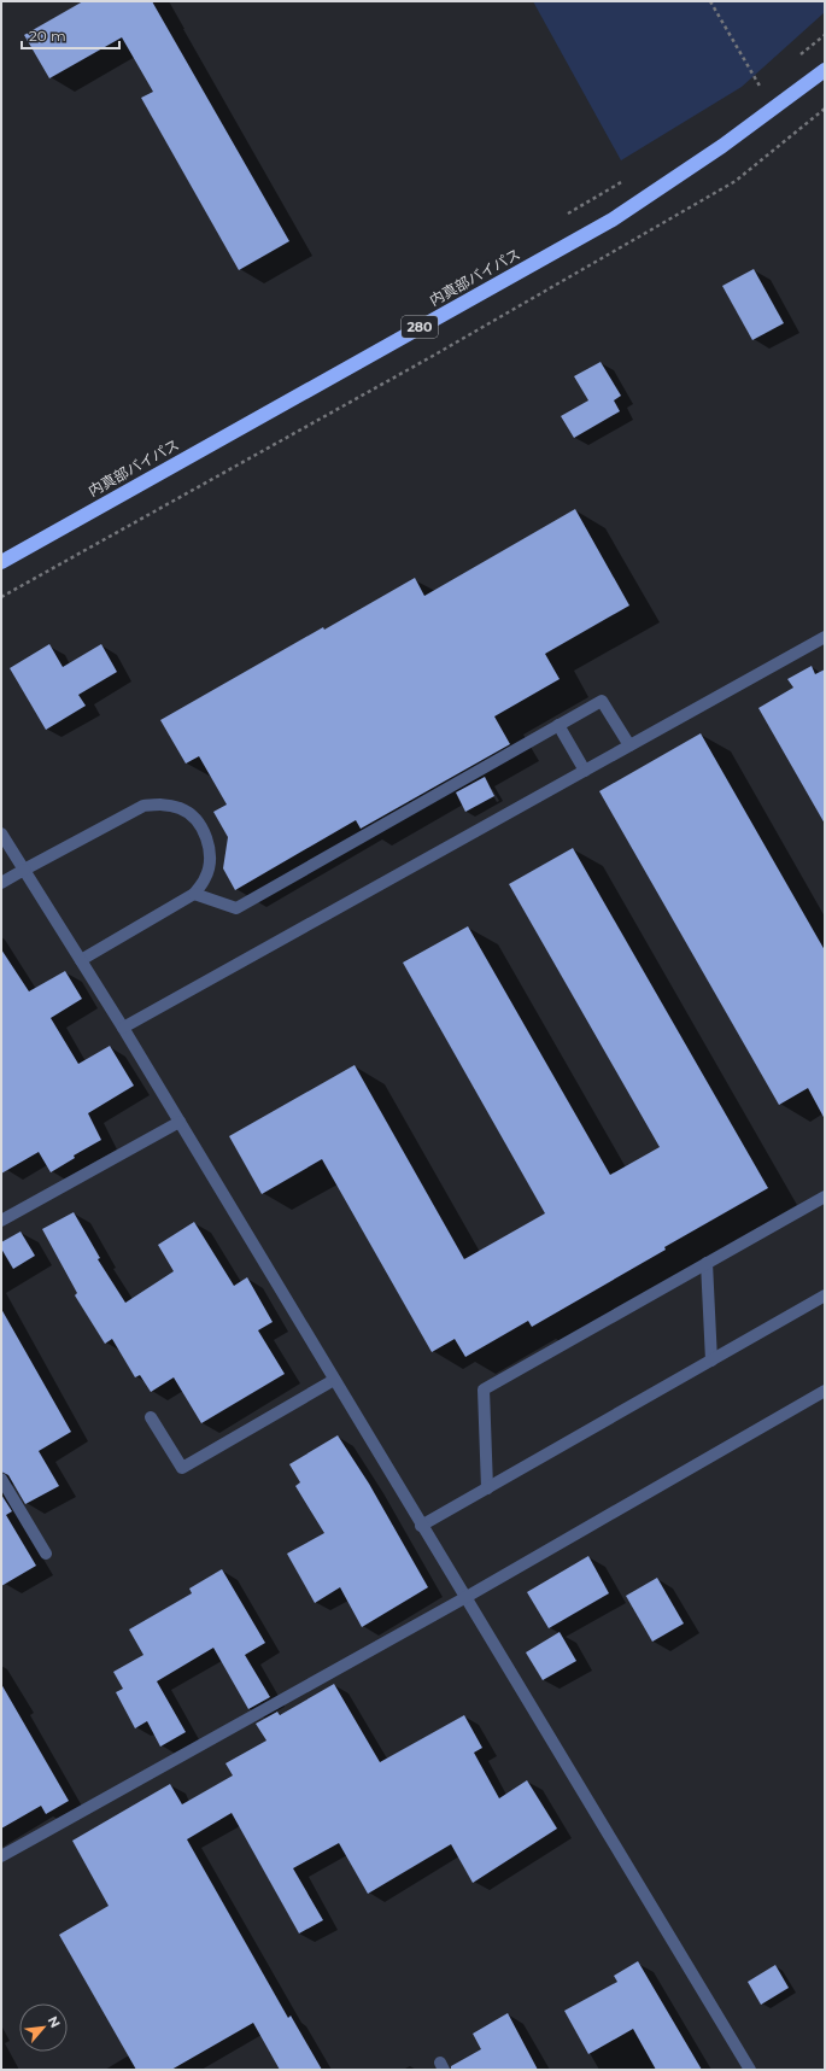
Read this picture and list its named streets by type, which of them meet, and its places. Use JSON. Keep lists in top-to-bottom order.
{
  "streets": {
    "highway": ["内真部バイパス", "280"]
  },
  "scale_bar": "20 m",
  "north": "top right"
}
